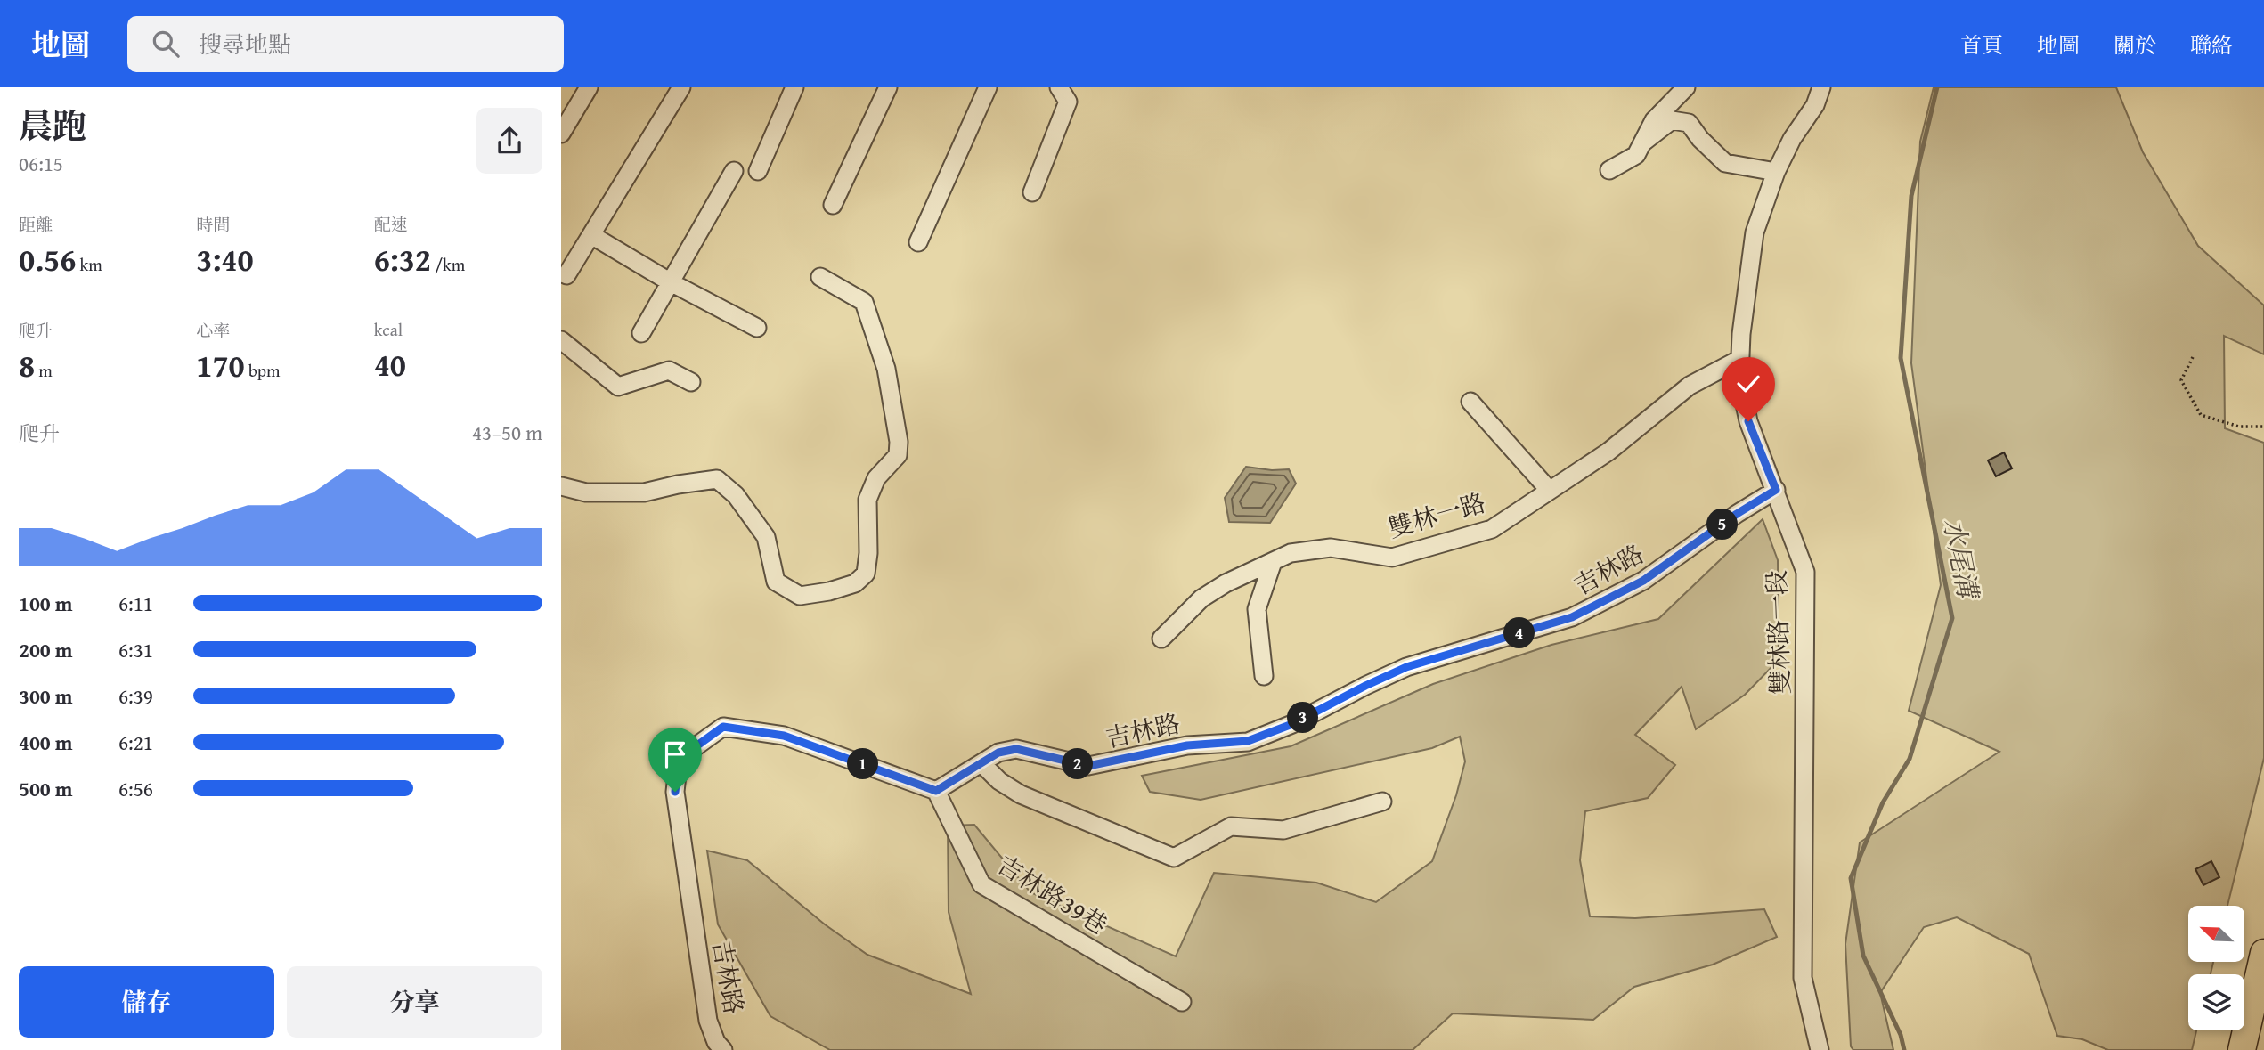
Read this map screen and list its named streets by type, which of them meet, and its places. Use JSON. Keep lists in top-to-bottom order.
{
  "streets": {
    "street": [
      "雙林一路",
      "吉林路",
      "雙林路一段",
      "吉林路39巷"
    ]
  },
  "crossings": [
    ["雙林一路", "雙林路一段"],
    ["吉林路", "雙林路一段"],
    ["吉林路", "吉林路39巷"]
  ],
  "water": ["水尾溝"],
  "north": "top left",
  "page": {
    "header": "地圖",
    "search": "搜尋地點",
    "nav": [
      "首頁",
      "地圖",
      "關於",
      "聯絡"
    ],
    "heading": ["晨跑", "06:15"],
    "stats": [
      ["距離", "0.56 km"],
      ["時間", "3:40"],
      ["配速", "6:32 /km"],
      ["爬升", "8 m"],
      ["心率", "170 bpm"],
      ["kcal", "40"]
    ],
    "chart": ["爬升", "43–50 m"],
    "pins": [
      "5",
      "4",
      "3",
      "1",
      "2"
    ],
    "list": [
      {
        "name": "100 m",
        "note": "6:11"
      },
      {
        "name": "200 m",
        "note": "6:31"
      },
      {
        "name": "300 m",
        "note": "6:39"
      },
      {
        "name": "400 m",
        "note": "6:21"
      },
      {
        "name": "500 m",
        "note": "6:56"
      }
    ],
    "buttons": ["儲存", "分享"]
  }
}
